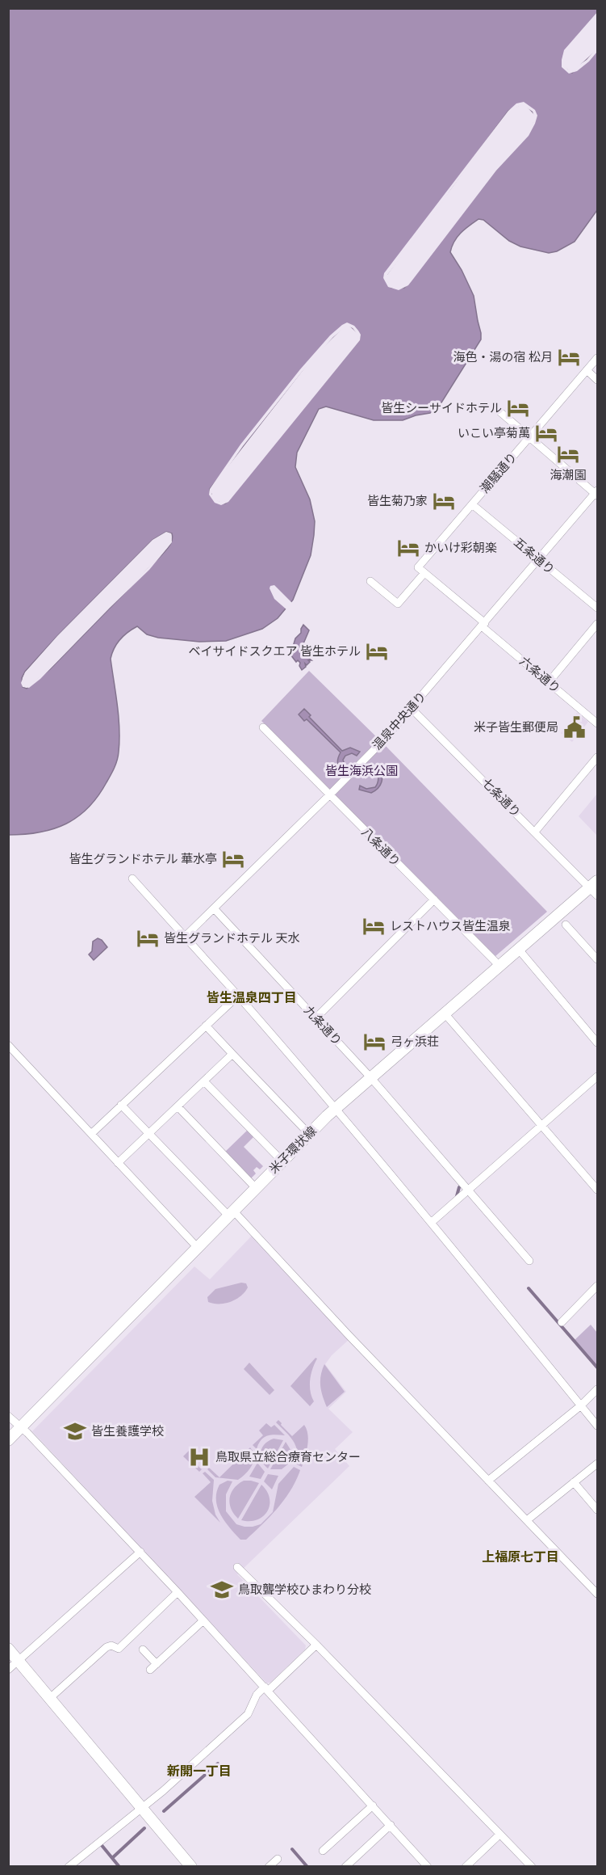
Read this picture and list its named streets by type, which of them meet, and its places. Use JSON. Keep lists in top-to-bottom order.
{
  "streets": {
    "main road": ["米子環状線"],
    "street": [
      "潮騒通り",
      "五条通り",
      "六条通り",
      "温泉中央通り",
      "七条通り",
      "八条通り",
      "九条通り"
    ]
  },
  "crossings": [
    ["潮騒通り", "五条通り"],
    ["潮騒通り", "六条通り"],
    ["五条通り", "温泉中央通り"],
    ["六条通り", "温泉中央通り"],
    ["温泉中央通り", "七条通り"],
    ["温泉中央通り", "八条通り"],
    ["温泉中央通り", "九条通り"],
    ["七条通り", "米子環状線"],
    ["八条通り", "米子環状線"],
    ["九条通り", "米子環状線"]
  ],
  "districts": ["皆生温泉四丁目", "上福原七丁目", "新開一丁目"],
  "parks": ["皆生海浜公園"],
  "places": {
    "hotel": [
      "海色・湯の宿 松月",
      "皆生シーサイドホテル",
      "いこい亭菊萬",
      "海潮園",
      "皆生菊乃家",
      "かいけ彩朝楽",
      "ベイサイドスクエア 皆生ホテル",
      "皆生グランドホテル 華水亭",
      "レストハウス皆生温泉",
      "皆生グランドホテル 天水",
      "弓ヶ浜荘"
    ],
    "public building": ["米子皆生郵便局"],
    "school or university": ["皆生養護学校", "鳥取聾学校ひまわり分校"],
    "hospital": ["鳥取県立総合療育センター"]
  }
}
